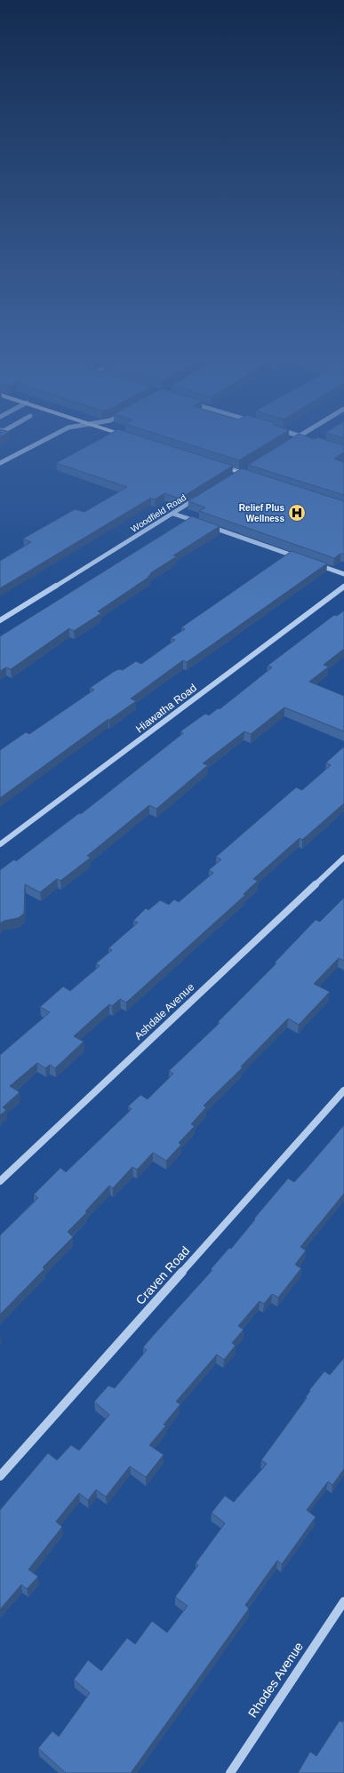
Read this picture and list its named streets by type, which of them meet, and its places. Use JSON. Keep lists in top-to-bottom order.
{
  "streets": {
    "street": [
      "Woodfield Road",
      "Hiawatha Road",
      "Ashdale Avenue",
      "Craven Road",
      "Rhodes Avenue"
    ]
  },
  "places": {
    "hospital": ["Relief Plus Wellness"]
  }
}
